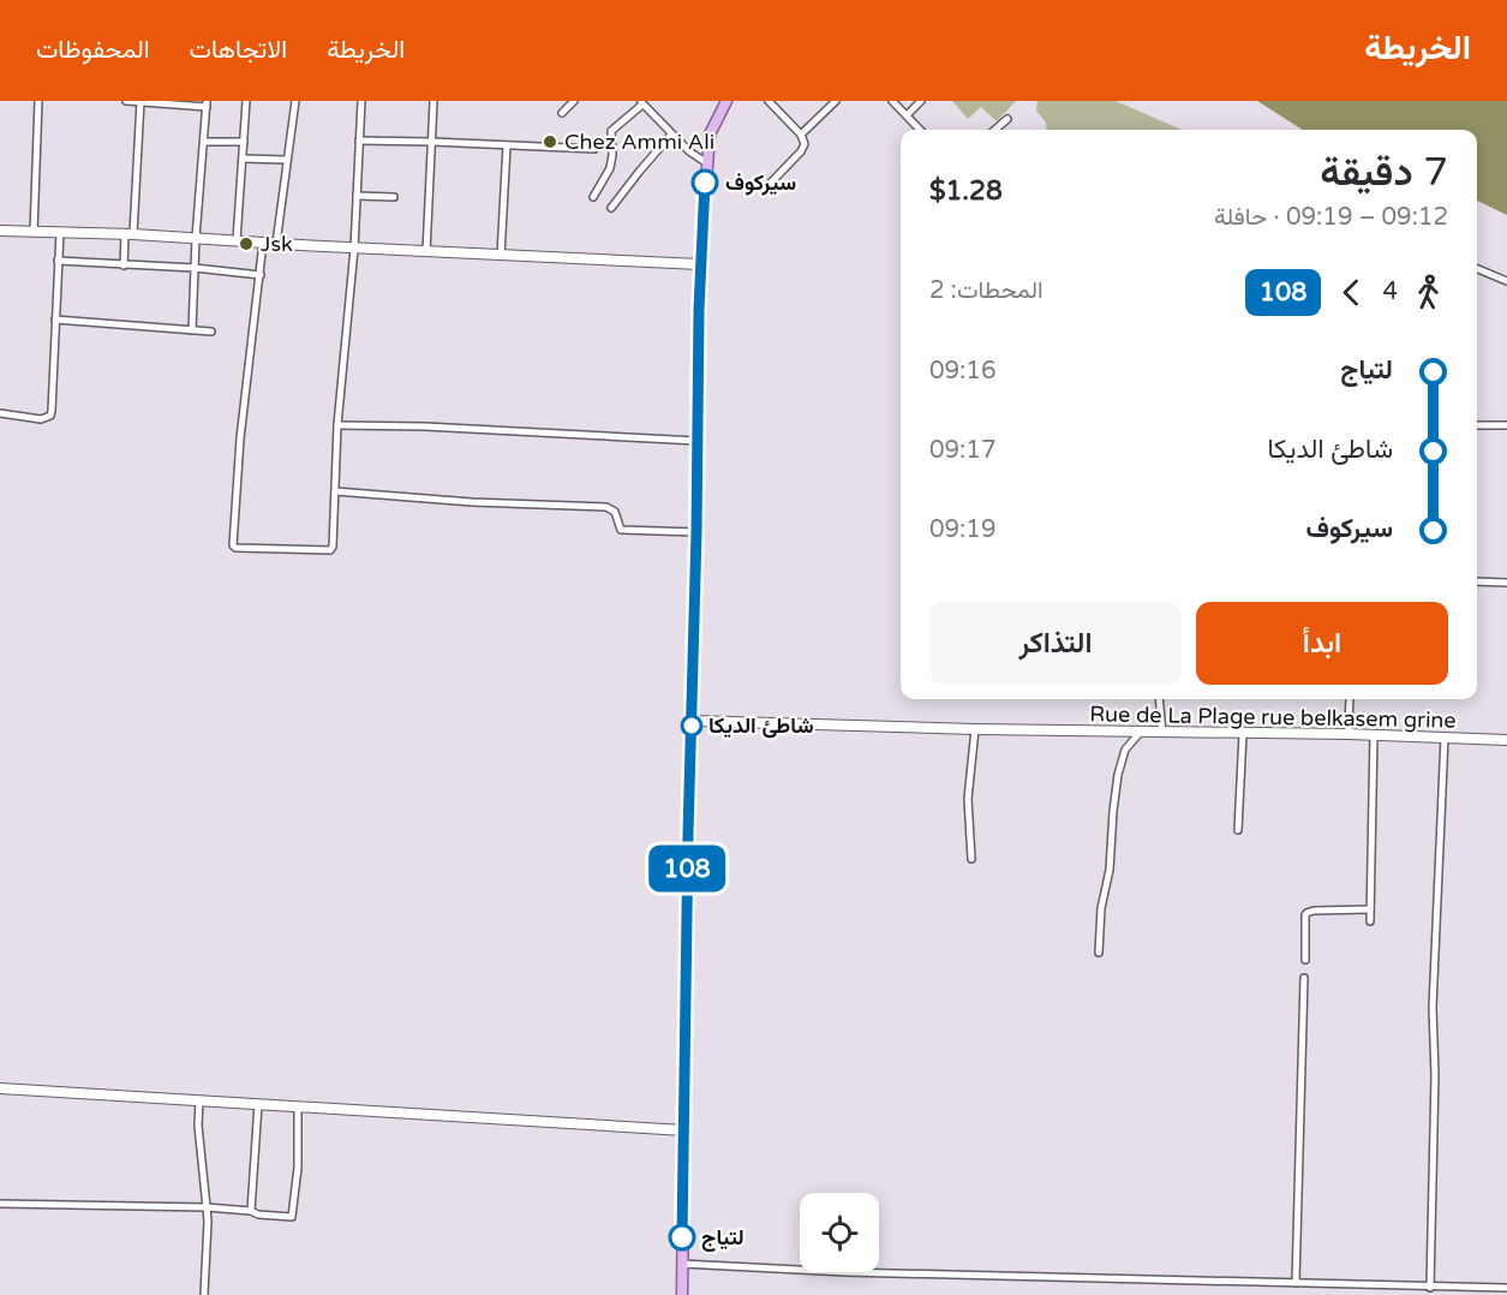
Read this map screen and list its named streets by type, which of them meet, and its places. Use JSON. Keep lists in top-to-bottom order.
{
  "streets": {
    "street": ["Rue de La Plage rue belkasem grine"]
  },
  "places": [
    "Chez Ammi Ali",
    "سيركوف",
    "Jsk",
    "شاطئ الديكا",
    "لتياج"
  ],
  "lines": ["bus line 108"],
  "page": {
    "header": "الخريطة",
    "nav": ["الخريطة", "الاتجاهات", "المحفوظات"],
    "on_map": "108",
    "heading": ["7 دقيقة", "09:12 – 09:19 · حافلة", "$1.28"],
    "legs": ["4", "108", "المحطات: 2"],
    "list": [
      {
        "name": "لتياج",
        "value": "09:16"
      },
      {
        "name": "شاطئ الديكا",
        "value": "09:17"
      },
      {
        "name": "سيركوف",
        "value": "09:19"
      }
    ],
    "buttons": ["ابدأ", "التذاكر"]
  }
}
